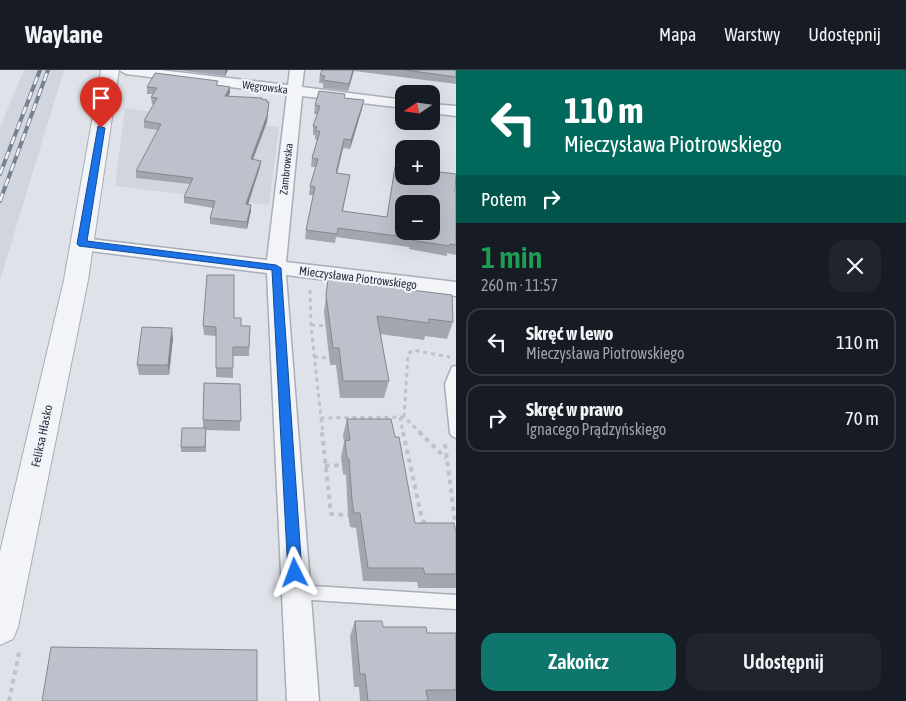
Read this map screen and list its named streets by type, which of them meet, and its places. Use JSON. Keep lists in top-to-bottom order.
{
  "streets": {
    "street": [
      "Węgrowska",
      "Zambrowska",
      "Mieczysława Piotrowskiego",
      "Feliksa Hłasko"
    ]
  },
  "crossings": [
    ["Węgrowska", "Zambrowska"],
    ["Zambrowska", "Mieczysława Piotrowskiego"],
    ["Mieczysława Piotrowskiego", "Feliksa Hłasko"]
  ],
  "north": "left",
  "page": {
    "header": "Waylane",
    "nav": ["Mapa", "Warstwy", "Udostępnij"],
    "turn": ["110 m", "Mieczysława Piotrowskiego"],
    "map_buttons": ["+", "−"],
    "then": "Potem",
    "heading": ["1 min", "260 m · 11:57"],
    "list": [
      {
        "name": "Skręć w lewo",
        "note": "Mieczysława Piotrowskiego",
        "value": "110 m"
      },
      {
        "name": "Skręć w prawo",
        "note": "Ignacego Prądzyńskiego",
        "value": "70 m"
      }
    ],
    "buttons": ["Zakończ", "Udostępnij"]
  }
}
